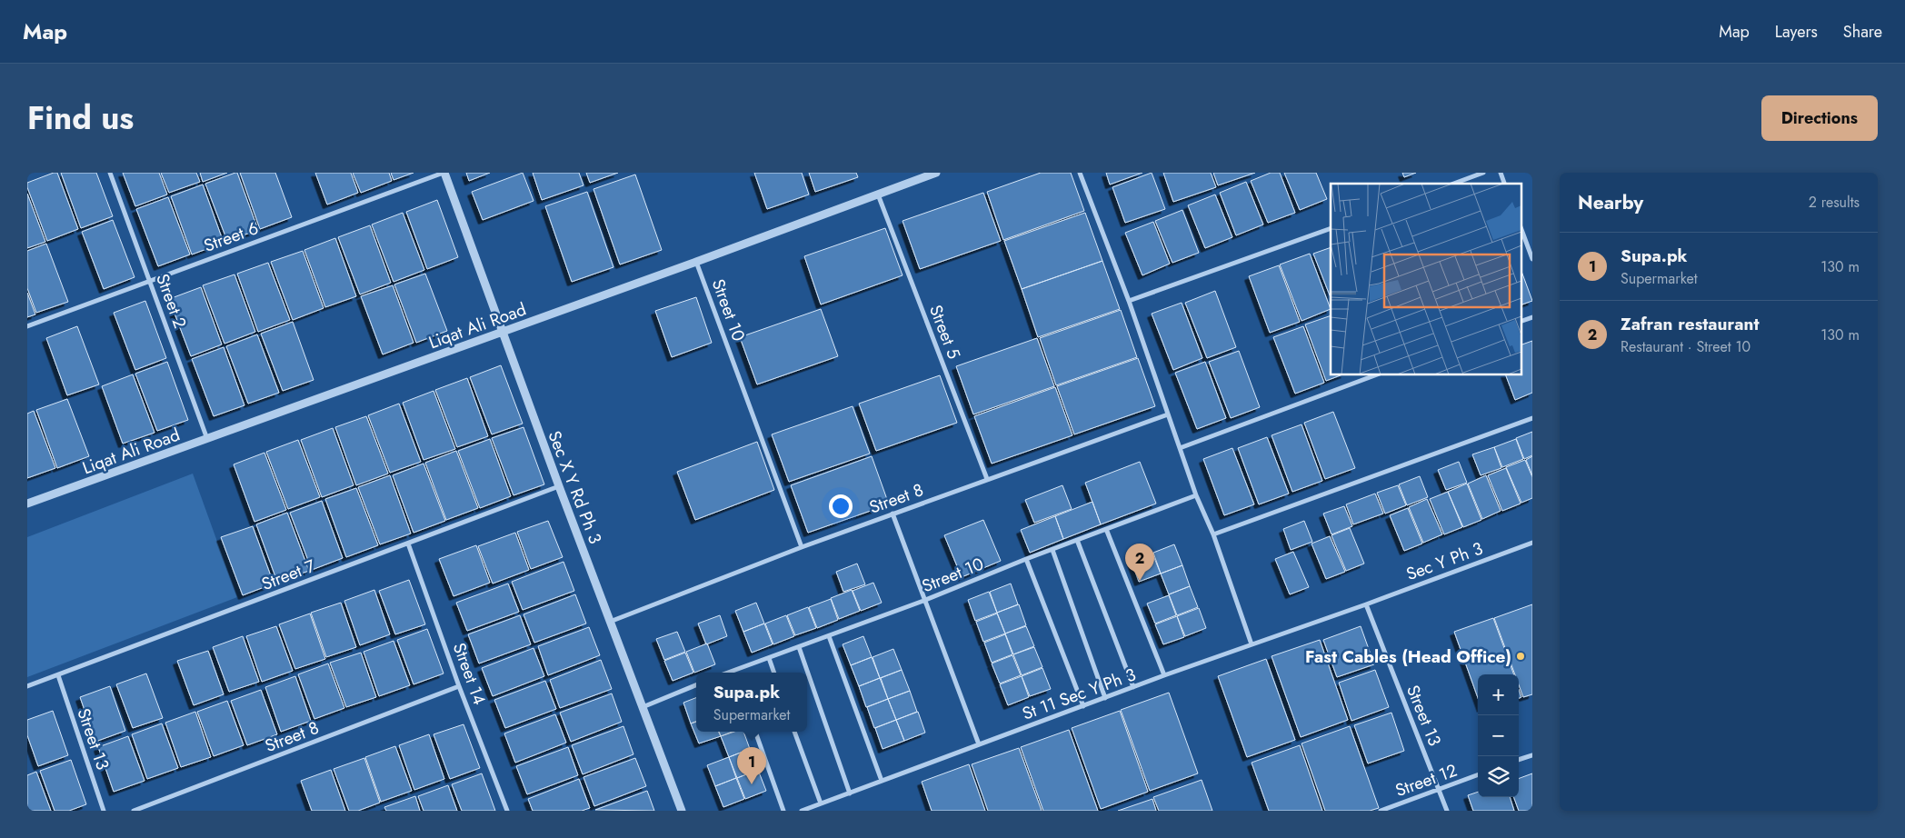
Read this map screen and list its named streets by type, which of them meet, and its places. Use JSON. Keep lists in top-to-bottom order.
{
  "streets": {
    "street": [
      "Street 6",
      "Street 2",
      "Street 10",
      "Liqat Ali Road",
      "Street 5",
      "Sec X Y Rd Ph 3",
      "Street 8",
      "Sec Y Ph 3",
      "Street 7",
      "Street 14",
      "St 11 Sec Y Ph 3",
      "Street 13",
      "Street 12"
    ]
  },
  "crossings": [
    ["Street 6", "Street 2"],
    ["Street 6", "Sec X Y Rd Ph 3"],
    ["Street 2", "Liqat Ali Road"],
    ["Street 10", "Liqat Ali Road"],
    ["Street 10", "Street 8"],
    ["Liqat Ali Road", "Street 5"],
    ["Liqat Ali Road", "Sec X Y Rd Ph 3"],
    ["Street 5", "Street 8"],
    ["Sec X Y Rd Ph 3", "Street 8"],
    ["Sec X Y Rd Ph 3", "Street 7"],
    ["Street 8", "Street 14"],
    ["Sec Y Ph 3", "St 11 Sec Y Ph 3"],
    ["Sec Y Ph 3", "Street 13"],
    ["Street 7", "Street 14"],
    ["Street 7", "Street 13"],
    ["St 11 Sec Y Ph 3", "Street 13"],
    ["Street 13", "Street 12"]
  ],
  "places": ["Fast Cables (Head Office)"],
  "page": {
    "header": "Map",
    "nav": ["Map", "Layers", "Share"],
    "title": "Find us",
    "buttons": "Directions",
    "heading": ["Nearby", "2 results"],
    "list": [
      {
        "mark": "1",
        "name": "Supa.pk",
        "note": "Supermarket",
        "value": "130 m"
      },
      {
        "mark": "2",
        "name": "Zafran restaurant",
        "note": "Restaurant · Street 10",
        "value": "130 m"
      }
    ],
    "pins": ["2", "1"],
    "popup": ["Supa.pk", "Supermarket"],
    "map_buttons": ["+", "−"]
  }
}
